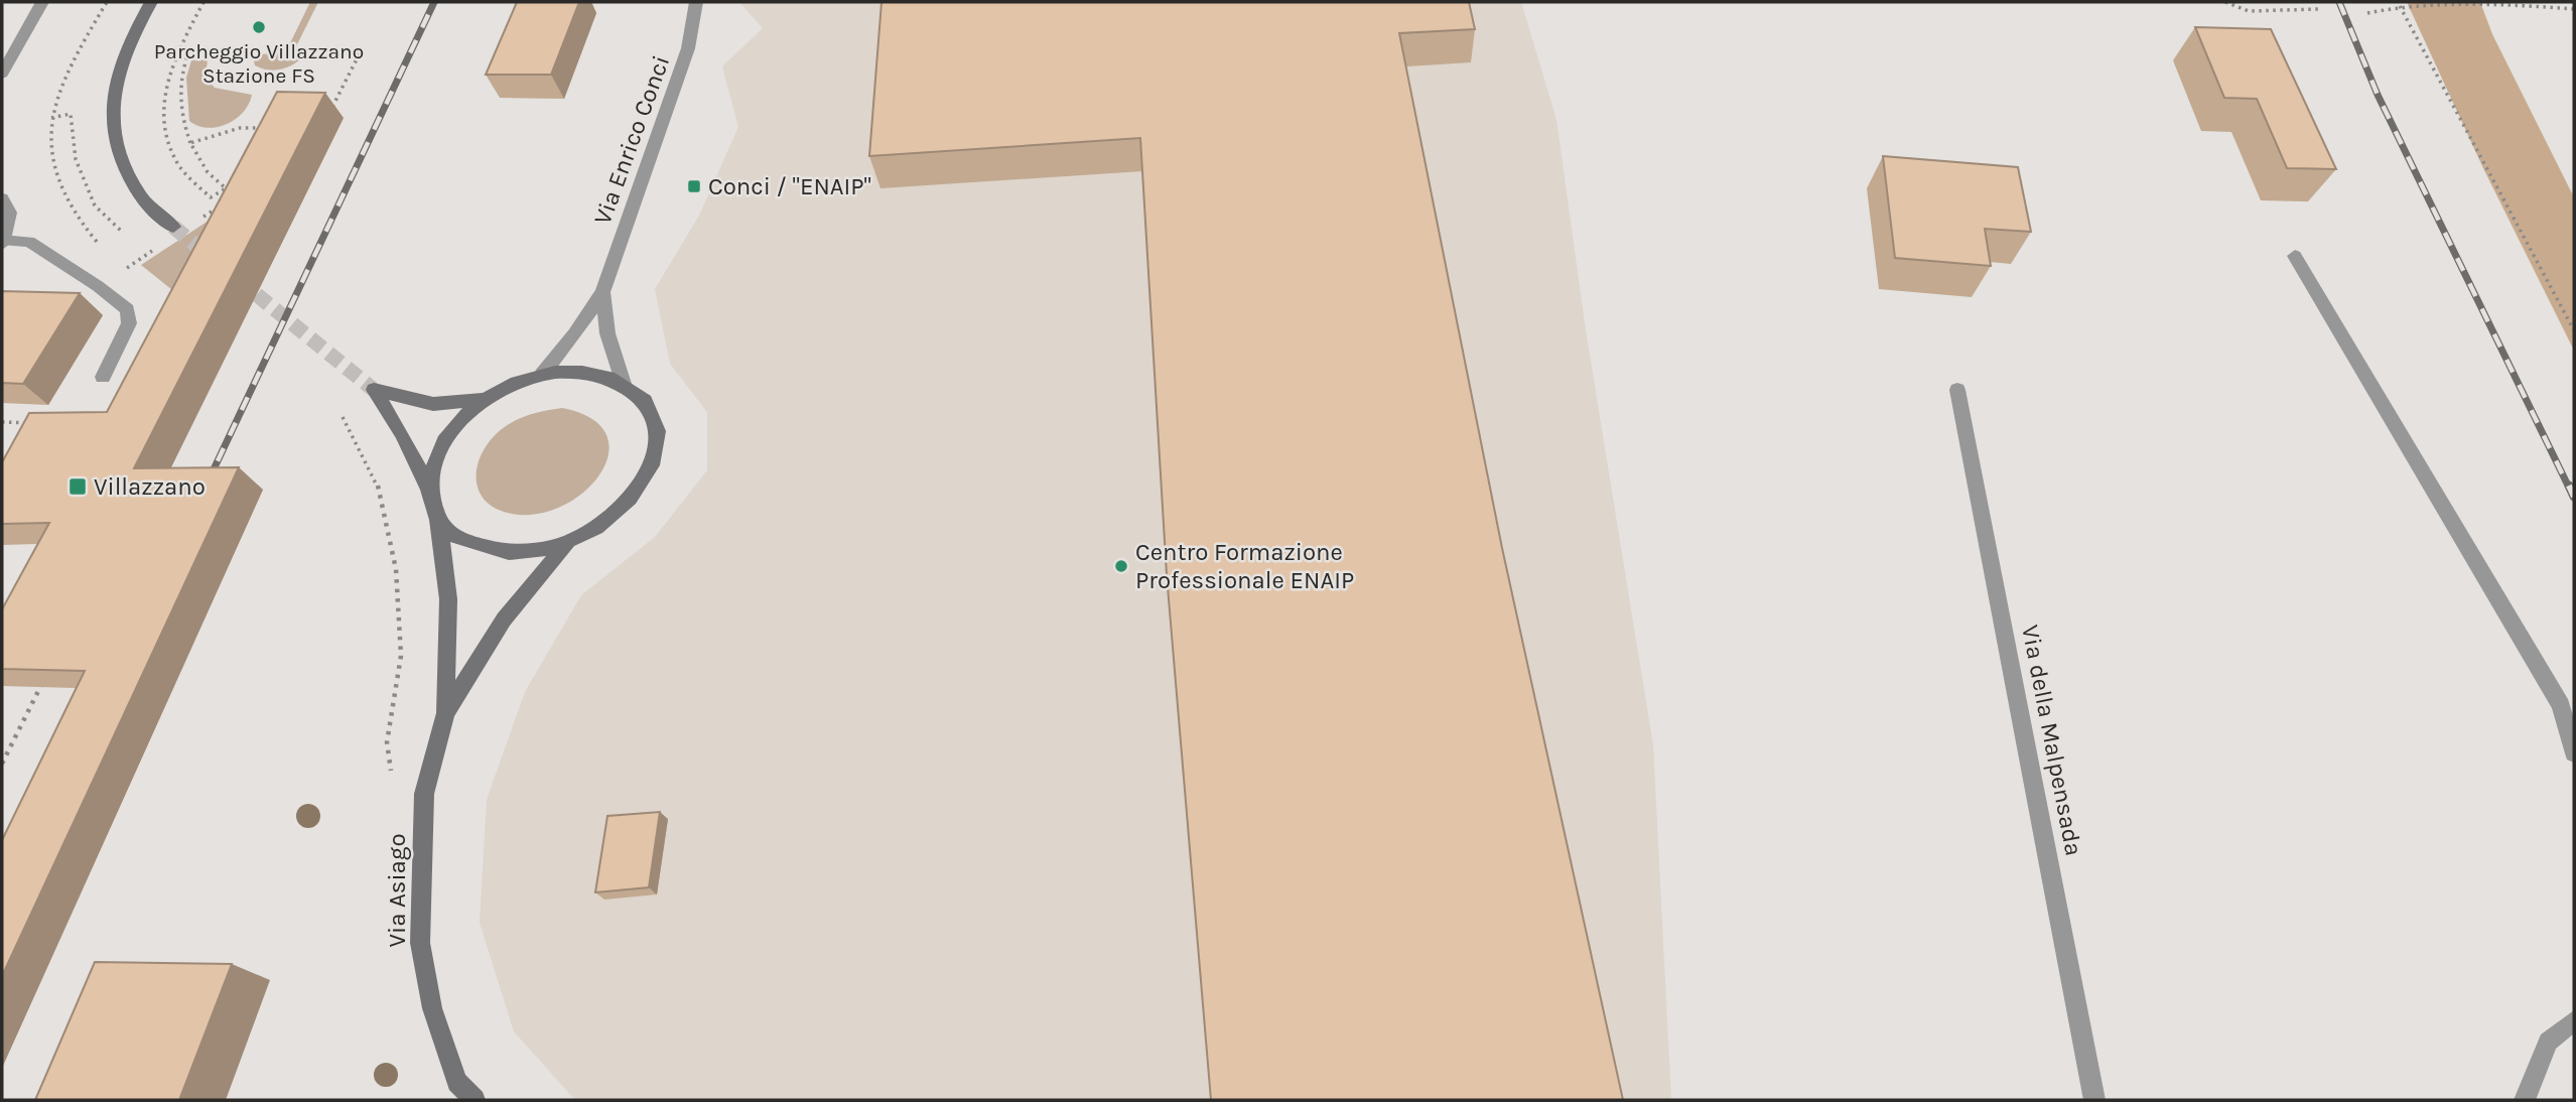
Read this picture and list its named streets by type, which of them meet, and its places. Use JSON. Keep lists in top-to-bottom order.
{
  "streets": {
    "main road": ["Via Asiago"],
    "street": ["Via Enrico Conci", "Via della Malpensada"]
  },
  "crossings": [
    ["Via Enrico Conci", "Via Asiago"]
  ],
  "places": {
    "other": ["Parcheggio Villazzano Stazione FS", "Centro Formazione Professionale ENAIP"],
    "transit": ["Conci / \"ENAIP\"", "Villazzano"]
  }
}
